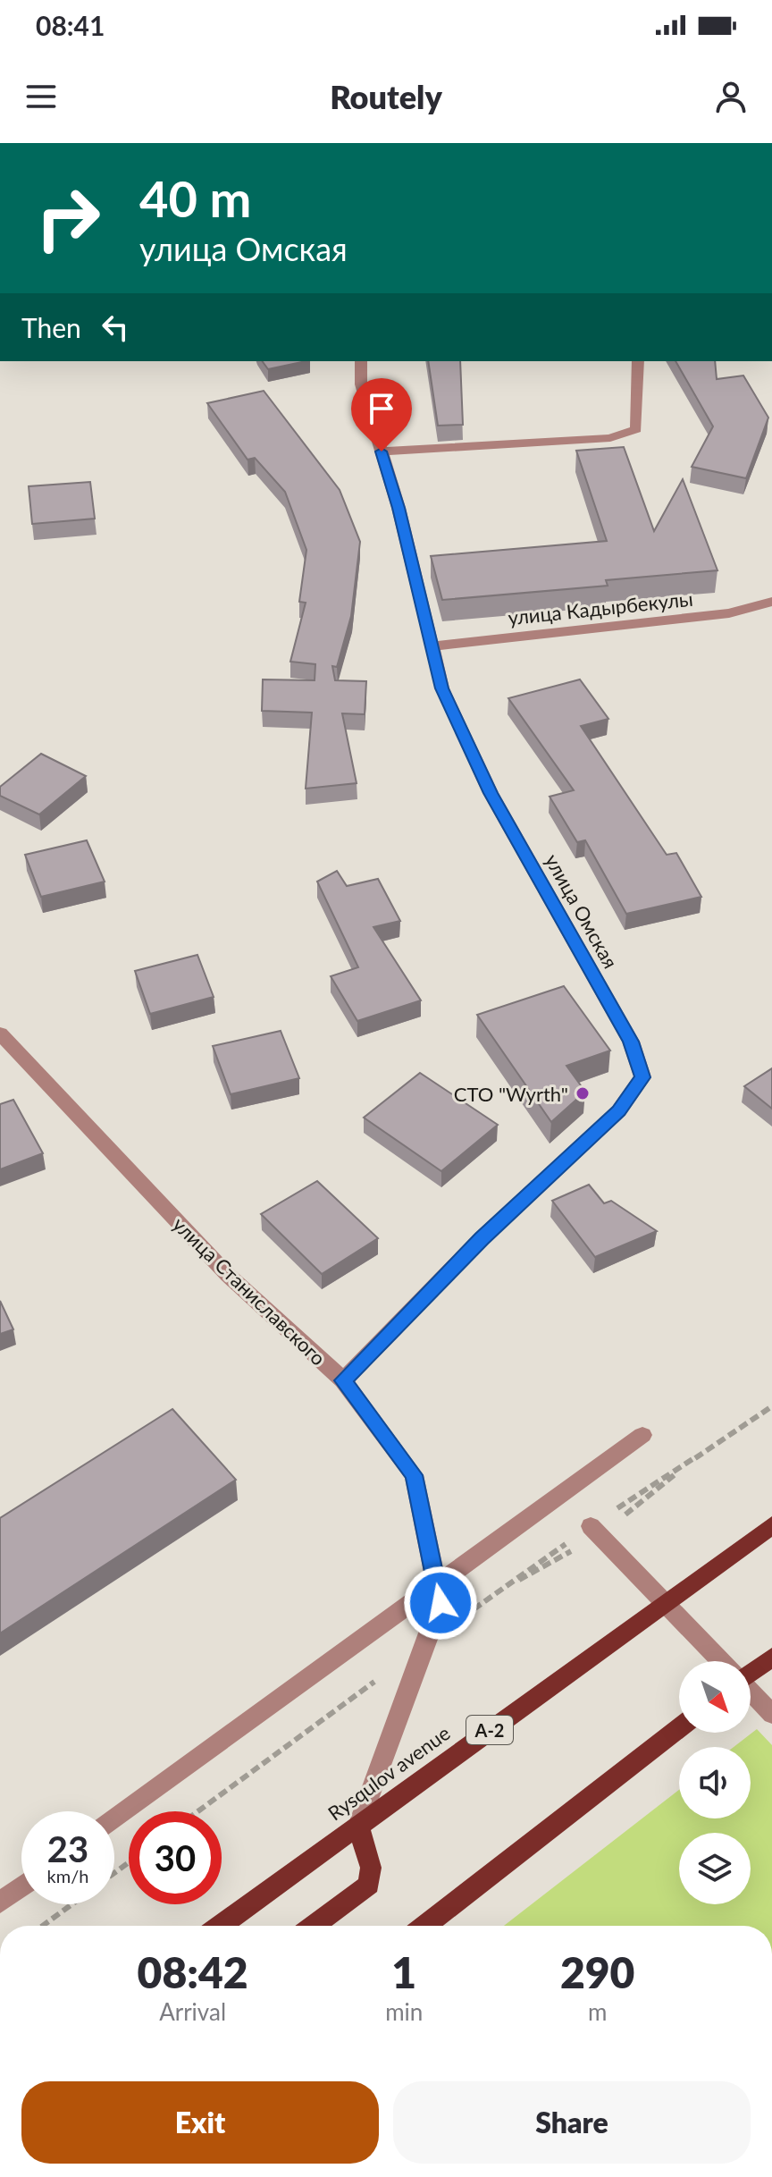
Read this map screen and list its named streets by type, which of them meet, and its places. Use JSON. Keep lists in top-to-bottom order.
{
  "streets": {
    "main road": ["A-2", "Rysqulov avenue"],
    "street": ["улица Кадырбекулы", "улица Омская", "улица Станиславского"]
  },
  "crossings": [
    ["улица Кадырбекулы", "улица Омская"],
    ["улица Омская", "улица Станиславского"],
    ["улица Станиславского", "Rysqulov avenue"]
  ],
  "places": ["СТО \"Wyrth\""],
  "north": "bottom right",
  "page": {
    "status": "08:41",
    "header": "Routely",
    "turn": ["40 m", "улица Омская"],
    "then": "Then",
    "speed": "23 km/h",
    "limit": "30",
    "eta": [
      "08:42",
      "Arrival",
      "1",
      "min",
      "290",
      "m"
    ],
    "buttons": ["Exit", "Share"]
  }
}
